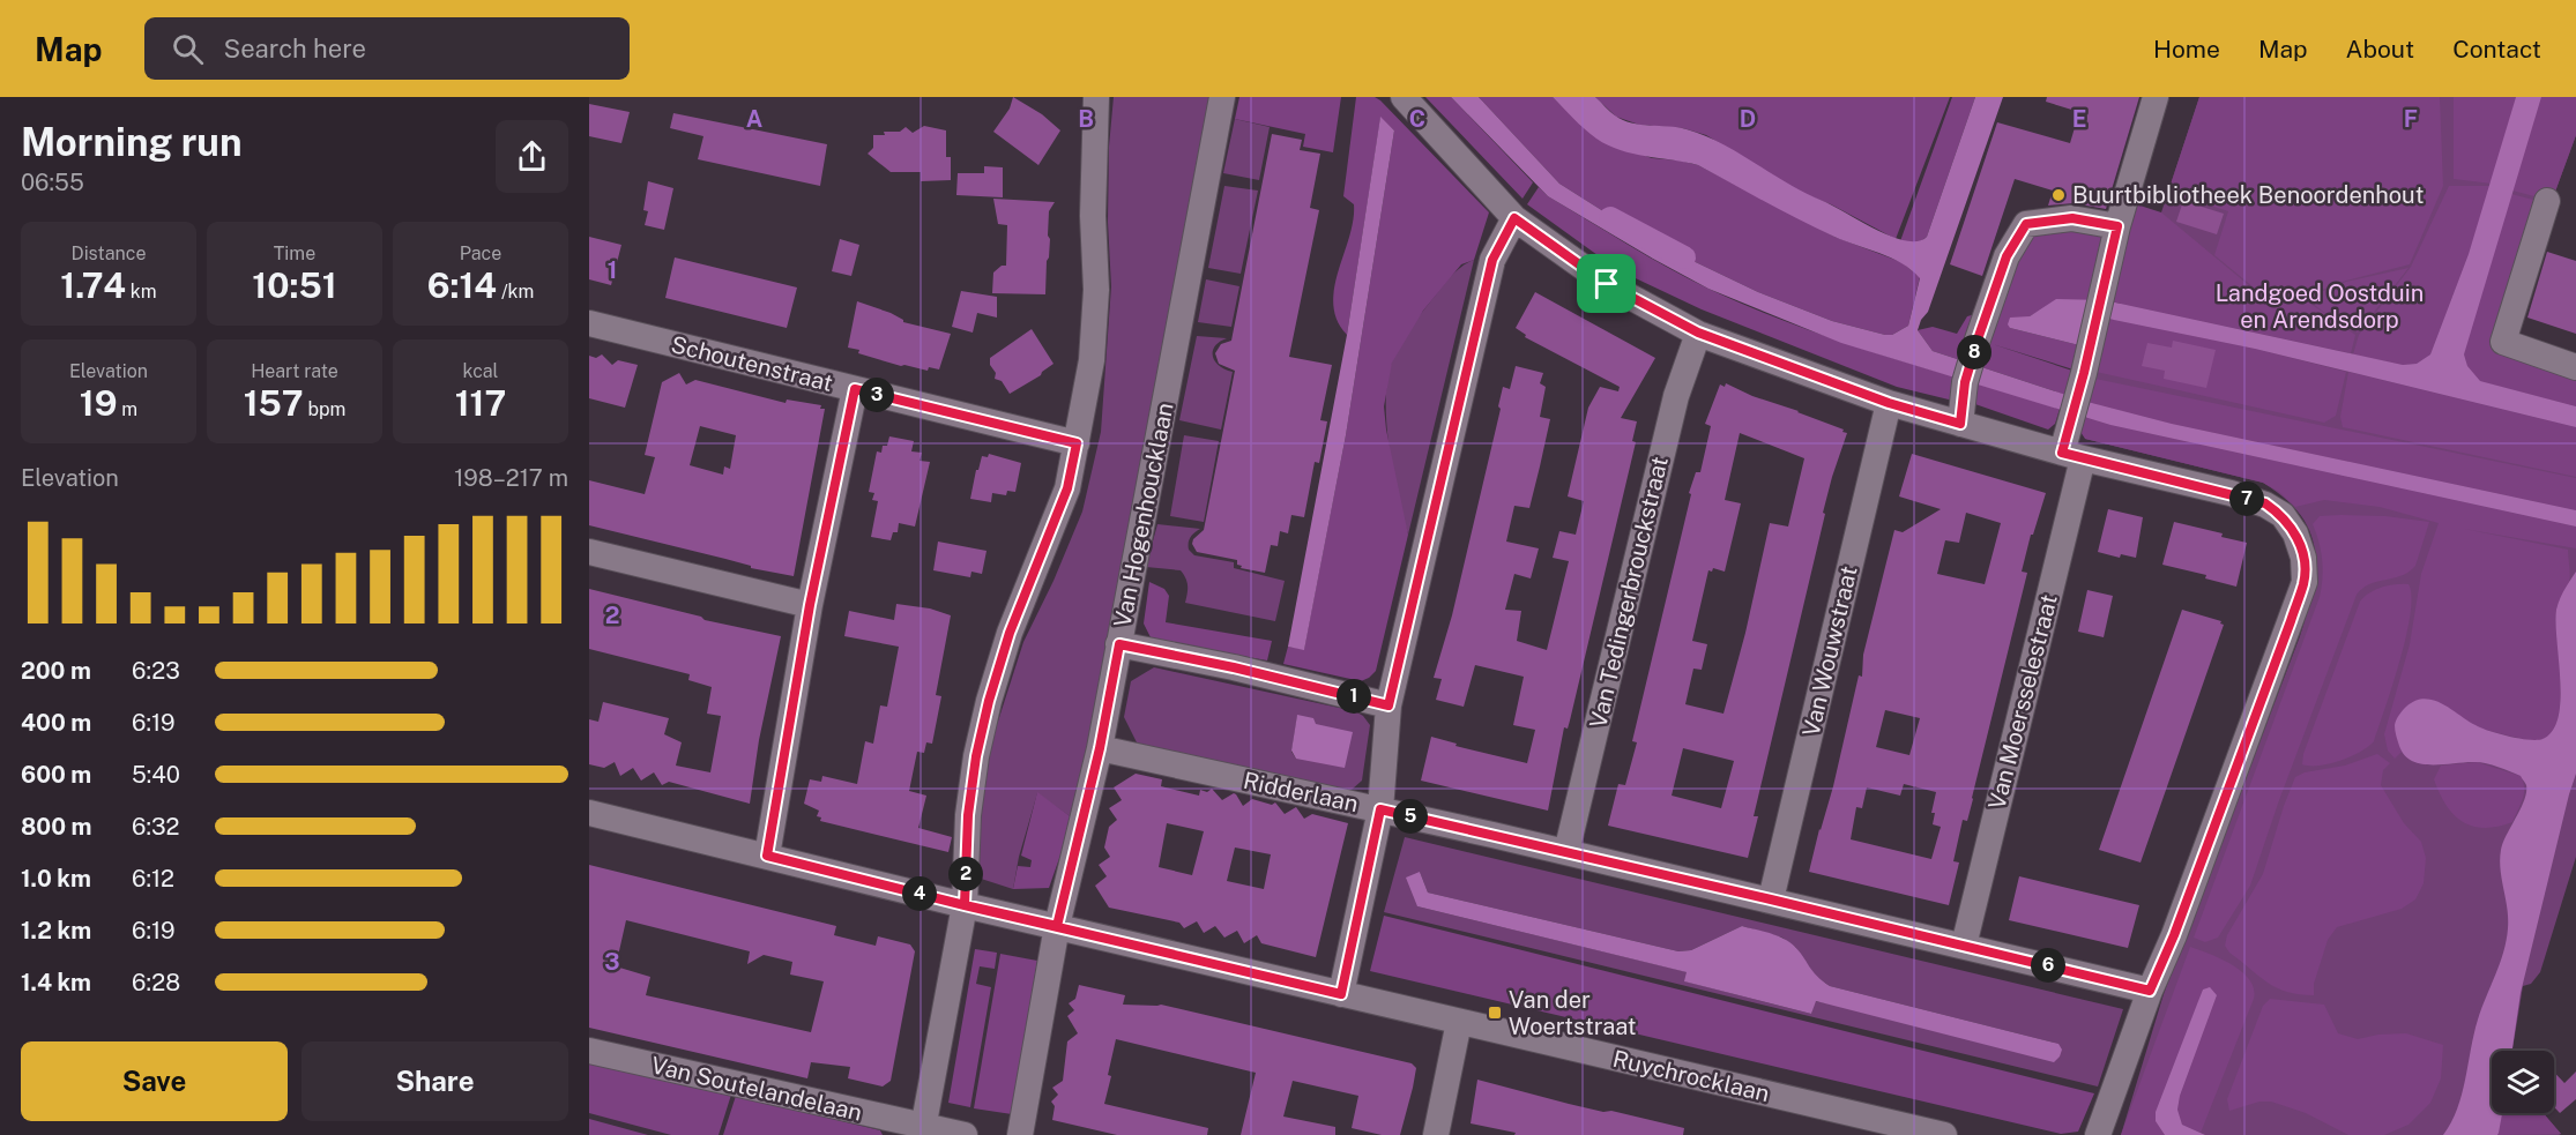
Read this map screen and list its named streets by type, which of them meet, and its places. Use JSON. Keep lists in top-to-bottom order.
{
  "streets": {
    "street": [
      "Schoutenstraat",
      "Van Hogenhoucklaan",
      "Van Tedingerbrouckstraat",
      "Van Wouwstraat",
      "Van Moersselestraat",
      "Ridderlaan",
      "Ruychrocklaan",
      "Van Soutelandelaan"
    ]
  },
  "crossings": [
    ["Van Hogenhoucklaan", "Ridderlaan"],
    ["Van Hogenhoucklaan", "Ruychrocklaan"],
    ["Van Tedingerbrouckstraat", "Ridderlaan"],
    ["Van Wouwstraat", "Ridderlaan"],
    ["Van Moersselestraat", "Ridderlaan"]
  ],
  "parks": ["Landgoed Oostduin en Arendsdorp"],
  "places": {
    "other": ["Buurtbibliotheek Benoordenhout"],
    "transit": ["Van der Woertstraat"]
  },
  "page": {
    "header": "Map",
    "search": "Search here",
    "nav": [
      "Home",
      "Map",
      "About",
      "Contact"
    ],
    "heading": ["Morning run", "06:55"],
    "stats": [
      ["Distance", "1.74 km"],
      ["Time", "10:51"],
      ["Pace", "6:14 /km"],
      ["Elevation", "19 m"],
      ["Heart rate", "157 bpm"],
      ["kcal", "117"]
    ],
    "pins": [
      "8",
      "3",
      "7",
      "1",
      "5",
      "2",
      "4",
      "6"
    ],
    "chart": ["Elevation", "198–217 m"],
    "list": [
      {
        "name": "200 m",
        "note": "6:23"
      },
      {
        "name": "400 m",
        "note": "6:19"
      },
      {
        "name": "600 m",
        "note": "5:40"
      },
      {
        "name": "800 m",
        "note": "6:32"
      },
      {
        "name": "1.0 km",
        "note": "6:12"
      },
      {
        "name": "1.2 km",
        "note": "6:19"
      },
      {
        "name": "1.4 km",
        "note": "6:28"
      }
    ],
    "buttons": ["Save", "Share"]
  },
  "grid": {
    "columns": [
      "A",
      "B",
      "C",
      "D",
      "E",
      "F"
    ],
    "rows": ["1", "2", "3"]
  }
}
